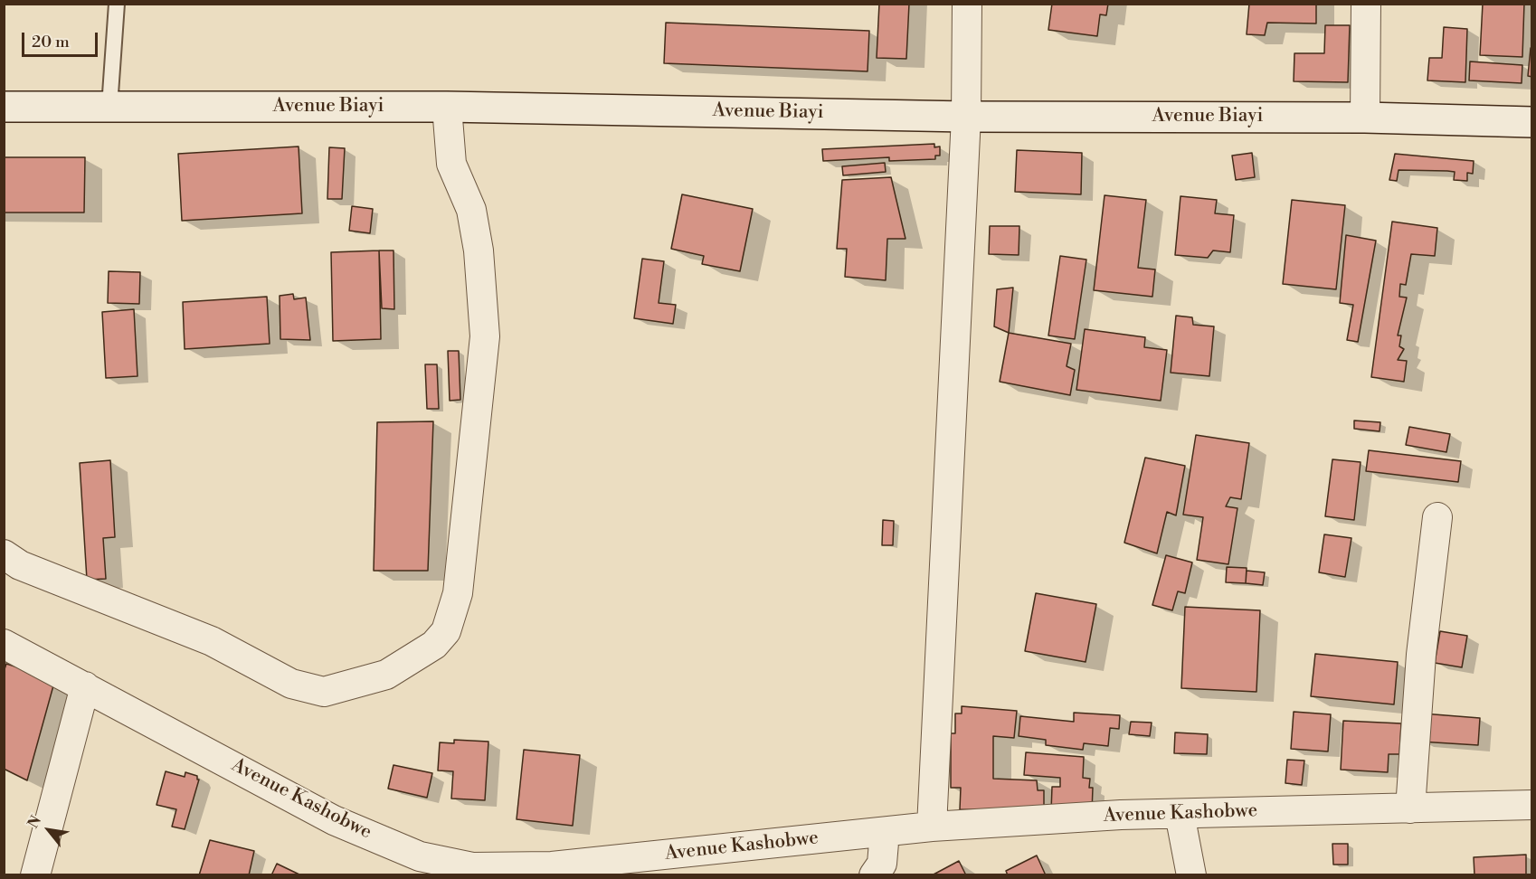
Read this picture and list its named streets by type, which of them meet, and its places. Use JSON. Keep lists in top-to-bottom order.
{
  "streets": {
    "street": ["Avenue Biayi", "Avenue Kashobwe"]
  },
  "scale_bar": "20 m",
  "north": "top left"
}
